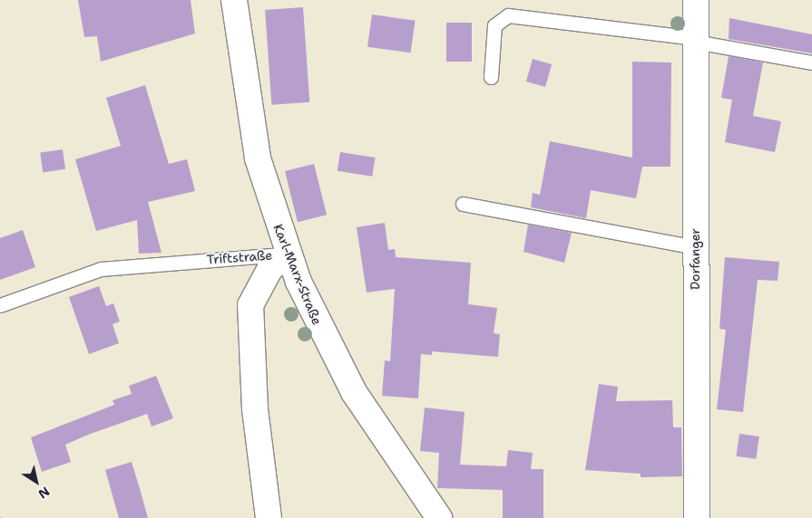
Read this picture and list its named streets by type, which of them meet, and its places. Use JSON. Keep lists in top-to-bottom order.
{
  "streets": {
    "street": ["Triftstraße", "Dorfanger", "Karl-Marx-Straße"]
  },
  "crossings": [
    ["Triftstraße", "Karl-Marx-Straße"]
  ],
  "north": "bottom right"
}
